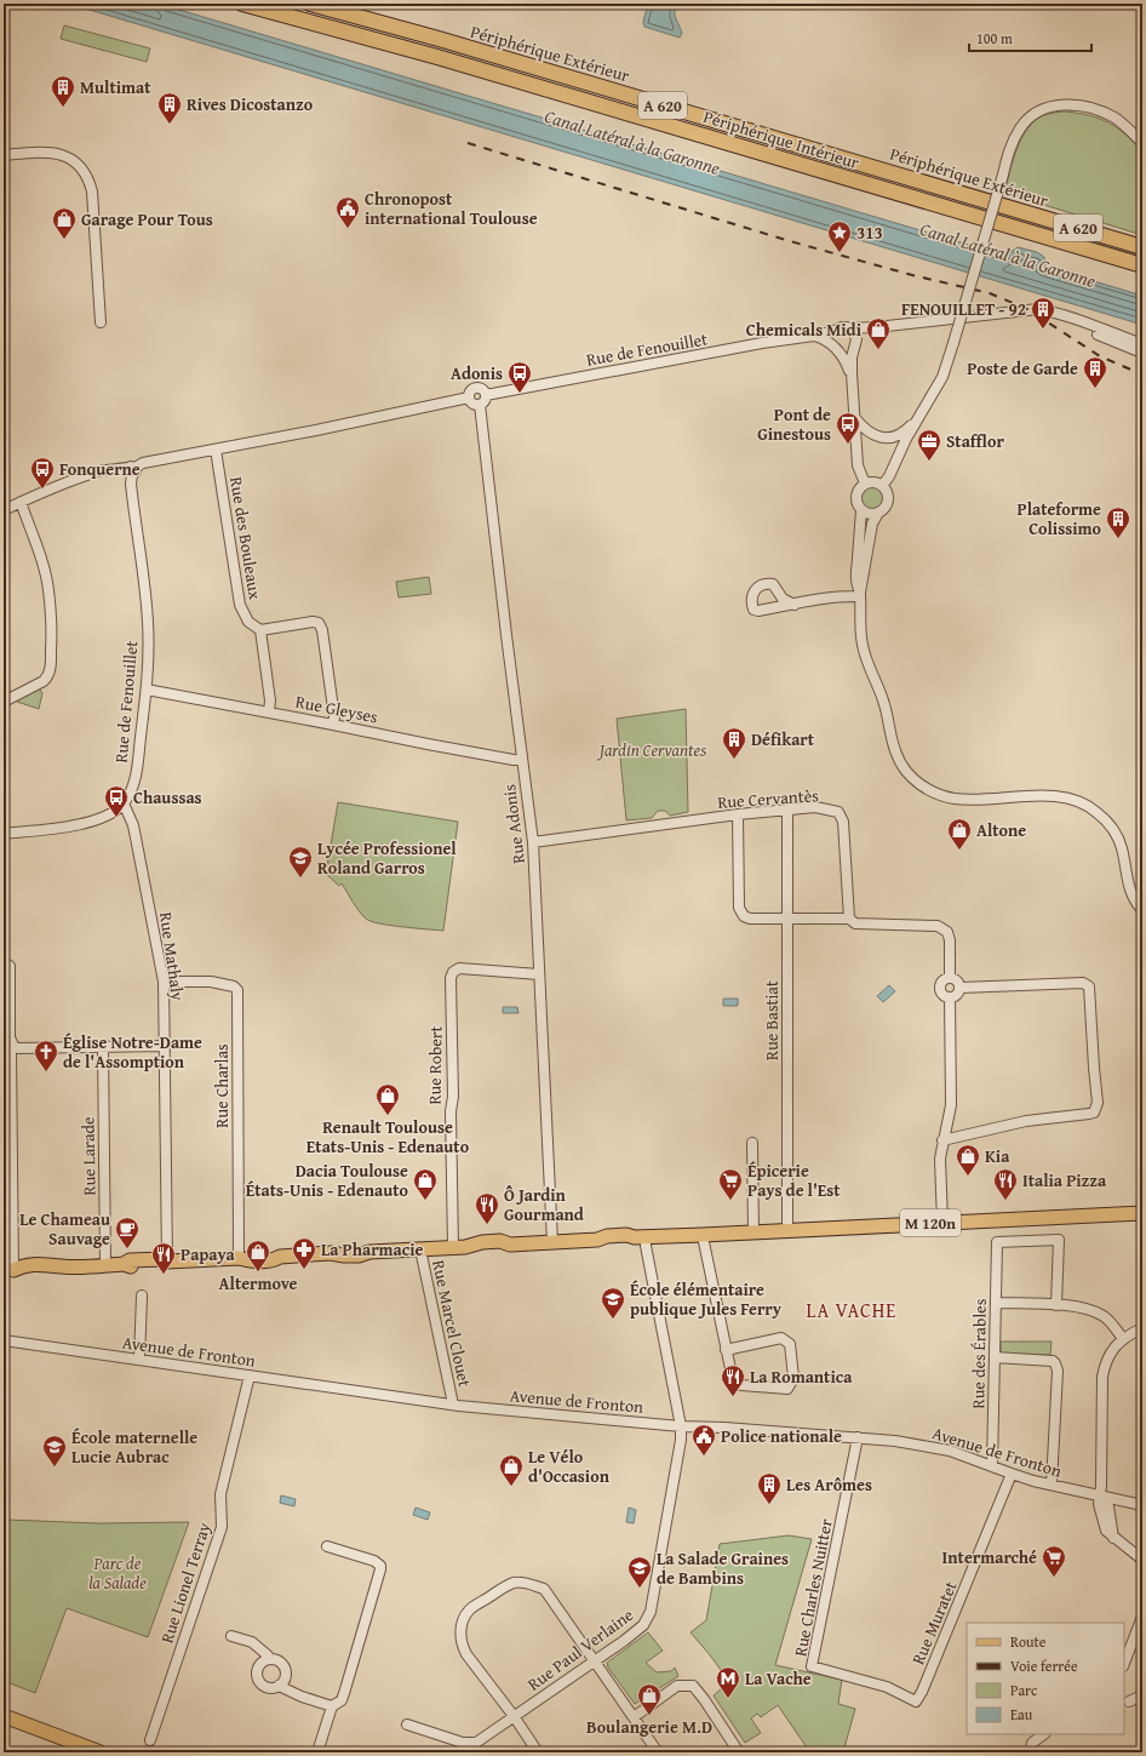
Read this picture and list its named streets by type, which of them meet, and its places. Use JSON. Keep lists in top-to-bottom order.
{
  "streets": {
    "highway": ["Périphérique Extérieur", "A 620", "Périphérique Intérieur"],
    "main road": ["M 120n"],
    "street": [
      "Rue de Fenouillet",
      "Rue des Bouleaux",
      "Rue Gleyses",
      "Rue Cervantès",
      "Rue Adonis",
      "Rue Mathaly",
      "Rue Bastiat",
      "Rue Robert",
      "Rue Charlas",
      "Rue Larade",
      "Rue Marcel Clouet",
      "Avenue de Fronton",
      "Rue des Érables",
      "Rue Lionel Terray",
      "Rue Charles Nuitter",
      "Rue Muratet",
      "Rue Paul Verlaine"
    ]
  },
  "crossings": [
    ["Rue de Fenouillet", "Rue Gleyses"],
    ["Rue de Fenouillet", "Rue Adonis"],
    ["Rue de Fenouillet", "Rue Mathaly"],
    ["Rue Gleyses", "Rue Adonis"],
    ["Rue Cervantès", "Rue Adonis"],
    ["Rue Cervantès", "Rue Bastiat"],
    ["Rue Adonis", "Rue Robert"],
    ["Rue Adonis", "M 120n"],
    ["Rue Mathaly", "Rue Charlas"],
    ["Rue Mathaly", "M 120n"],
    ["Rue Bastiat", "M 120n"],
    ["Rue Robert", "M 120n"],
    ["Rue Charlas", "M 120n"],
    ["Rue Larade", "M 120n"],
    ["M 120n", "Rue Marcel Clouet"],
    ["M 120n", "Rue Paul Verlaine"],
    ["Rue Marcel Clouet", "Avenue de Fronton"],
    ["Avenue de Fronton", "Rue des Érables"],
    ["Avenue de Fronton", "Rue Lionel Terray"],
    ["Avenue de Fronton", "Rue Charles Nuitter"],
    ["Avenue de Fronton", "Rue Muratet"],
    ["Avenue de Fronton", "Rue Paul Verlaine"],
    ["Rue Charles Nuitter", "Rue Muratet"]
  ],
  "districts": ["LA VACHE"],
  "water": ["Canal Latéral à la Garonne"],
  "parks": ["Jardin Cervantes", "Parc de la Salade"],
  "places": {
    "building": [
      "Multimat",
      "Rives Dicostanzo",
      "FENOUILLET - 92",
      "Poste de Garde",
      "Plateforme Colissimo",
      "Défikart",
      "Les Arômes"
    ],
    "public building": ["Chronopost international Toulouse", "Police nationale"],
    "shop": [
      "Garage Pour Tous",
      "Chemicals Midi",
      "Altone",
      "Renault Toulouse Etats-Unis - Edenauto",
      "Kia",
      "Dacia Toulouse États-Unis - Edenauto",
      "Altermove",
      "Le Vélo d'Occasion",
      "Boulangerie M.D"
    ],
    "place": ["313"],
    "bus stop": [
      "Adonis",
      "Pont de Ginestous",
      "Fonquerne",
      "Chaussas"
    ],
    "office": ["Stafflor"],
    "school or university": [
      "Lycée Professionel Roland Garros",
      "École élémentaire publique Jules Ferry",
      "École maternelle Lucie Aubrac",
      "La Salade Graines de Bambins"
    ],
    "church": ["Église Notre-Dame de l'Assomption"],
    "supermarket": ["Épicerie Pays de l'Est", "Intermarché"],
    "restaurant": [
      "Italia Pizza",
      "Ô Jardin Gourmand",
      "Papaya",
      "La Romantica"
    ],
    "cafe": ["Le Chameau Sauvage"],
    "pharmacy": ["La Pharmacie"],
    "metro station": ["La Vache"]
  },
  "legend": [
    "Route",
    "Voie ferrée",
    "Parc",
    "Eau"
  ],
  "scale_bar": "100 m"
}
